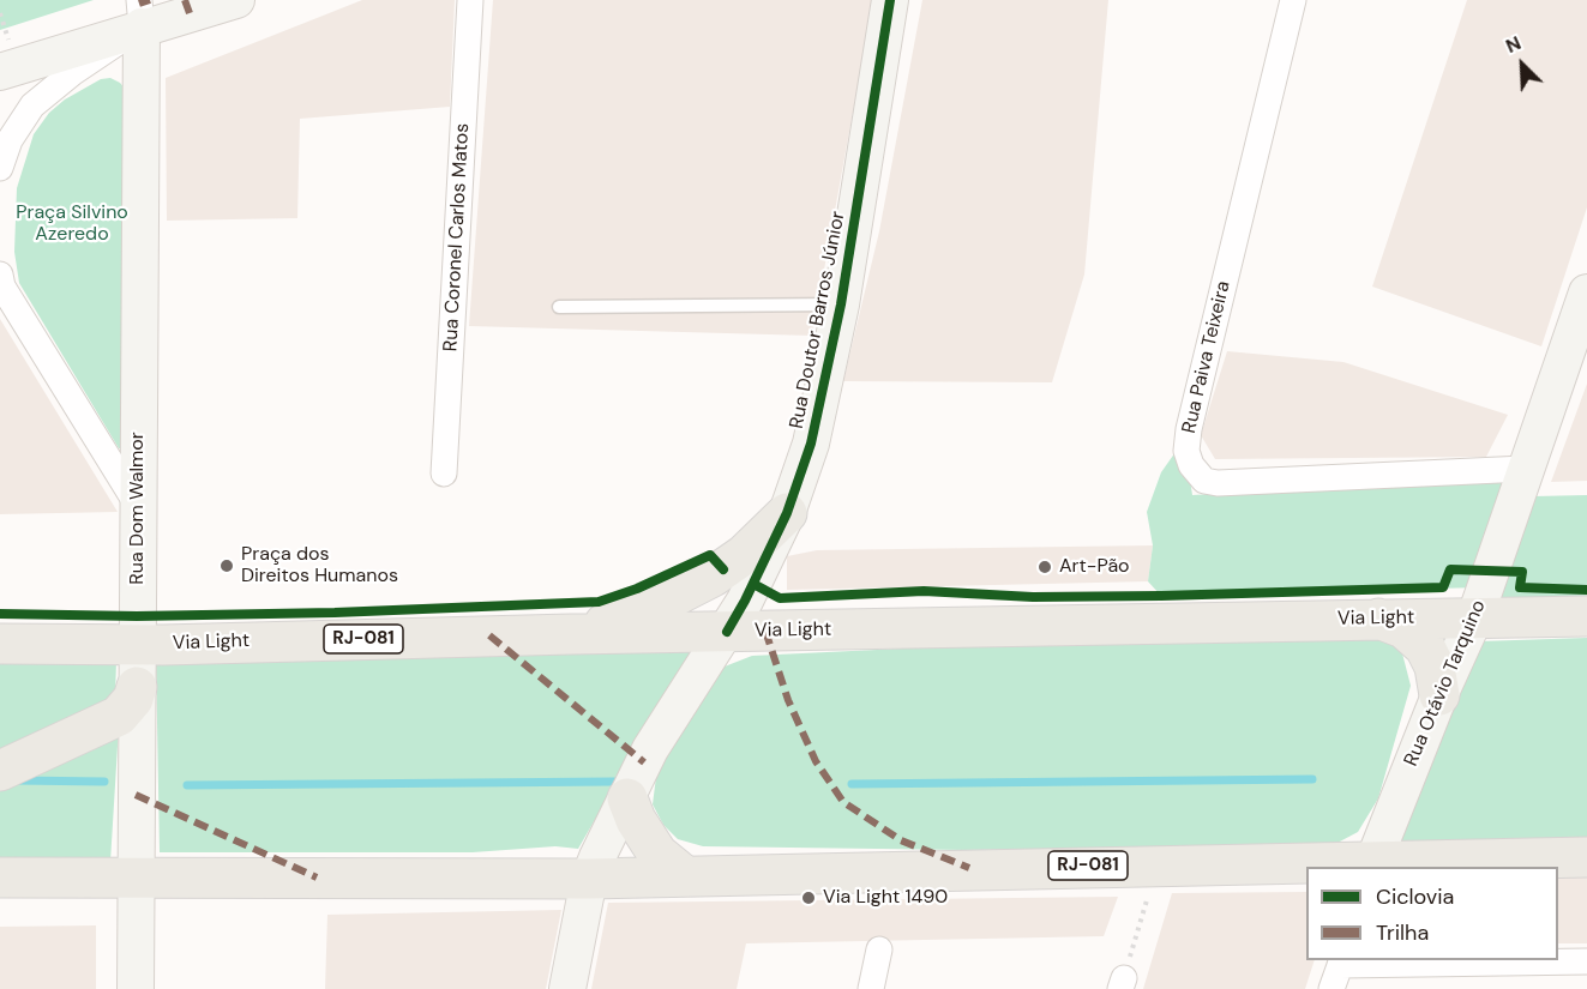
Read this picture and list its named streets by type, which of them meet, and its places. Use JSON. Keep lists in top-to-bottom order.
{
  "streets": {
    "main road": [
      "Rua Doutor Barros Júnior",
      "Rua Dom Walmor",
      "Via Light",
      "RJ-081",
      "Rua Otávio Tarquino"
    ],
    "street": ["Rua Coronel Carlos Matos", "Rua Paiva Teixeira"]
  },
  "crossings": [
    ["Rua Doutor Barros Júnior", "Via Light"],
    ["Rua Doutor Barros Júnior", "RJ-081"],
    ["Rua Paiva Teixeira", "Rua Otávio Tarquino"],
    ["Rua Dom Walmor", "Via Light"],
    ["Rua Dom Walmor", "RJ-081"],
    ["Via Light", "Rua Otávio Tarquino"],
    ["RJ-081", "Rua Otávio Tarquino"]
  ],
  "parks": ["Praça Silvino Azeredo"],
  "places": ["Praça dos Direitos Humanos", "Art-Pão", "Via Light 1490"],
  "legend": ["Ciclovia", "Trilha"],
  "north": "top left"
}
